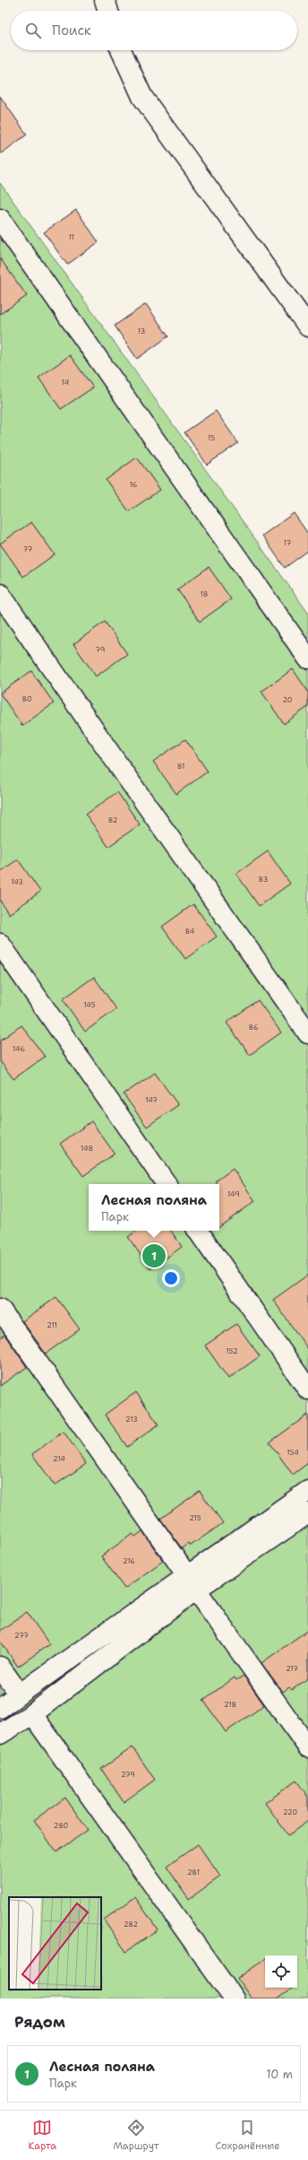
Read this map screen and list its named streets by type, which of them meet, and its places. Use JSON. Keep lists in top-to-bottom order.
{
  "house_numbers": [
    "11",
    "13",
    "14",
    "15",
    "16",
    "17",
    "77",
    "18",
    "79",
    "80",
    "20",
    "81",
    "82",
    "83",
    "143",
    "84",
    "145",
    "86",
    "146",
    "147",
    "148",
    "149",
    "211",
    "152",
    "213",
    "154",
    "214",
    "215",
    "216",
    "277",
    "217",
    "218",
    "279",
    "220",
    "280",
    "281",
    "282"
  ],
  "page": {
    "search": "Поиск",
    "popup": ["Лесная поляна", "Парк"],
    "pins": "1",
    "heading": "Рядом",
    "list": [
      {
        "mark": "1",
        "name": "Лесная поляна",
        "note": "Парк",
        "value": "10 m"
      }
    ],
    "nav": ["Карта", "Маршрут", "Сохранённые"]
  }
}
